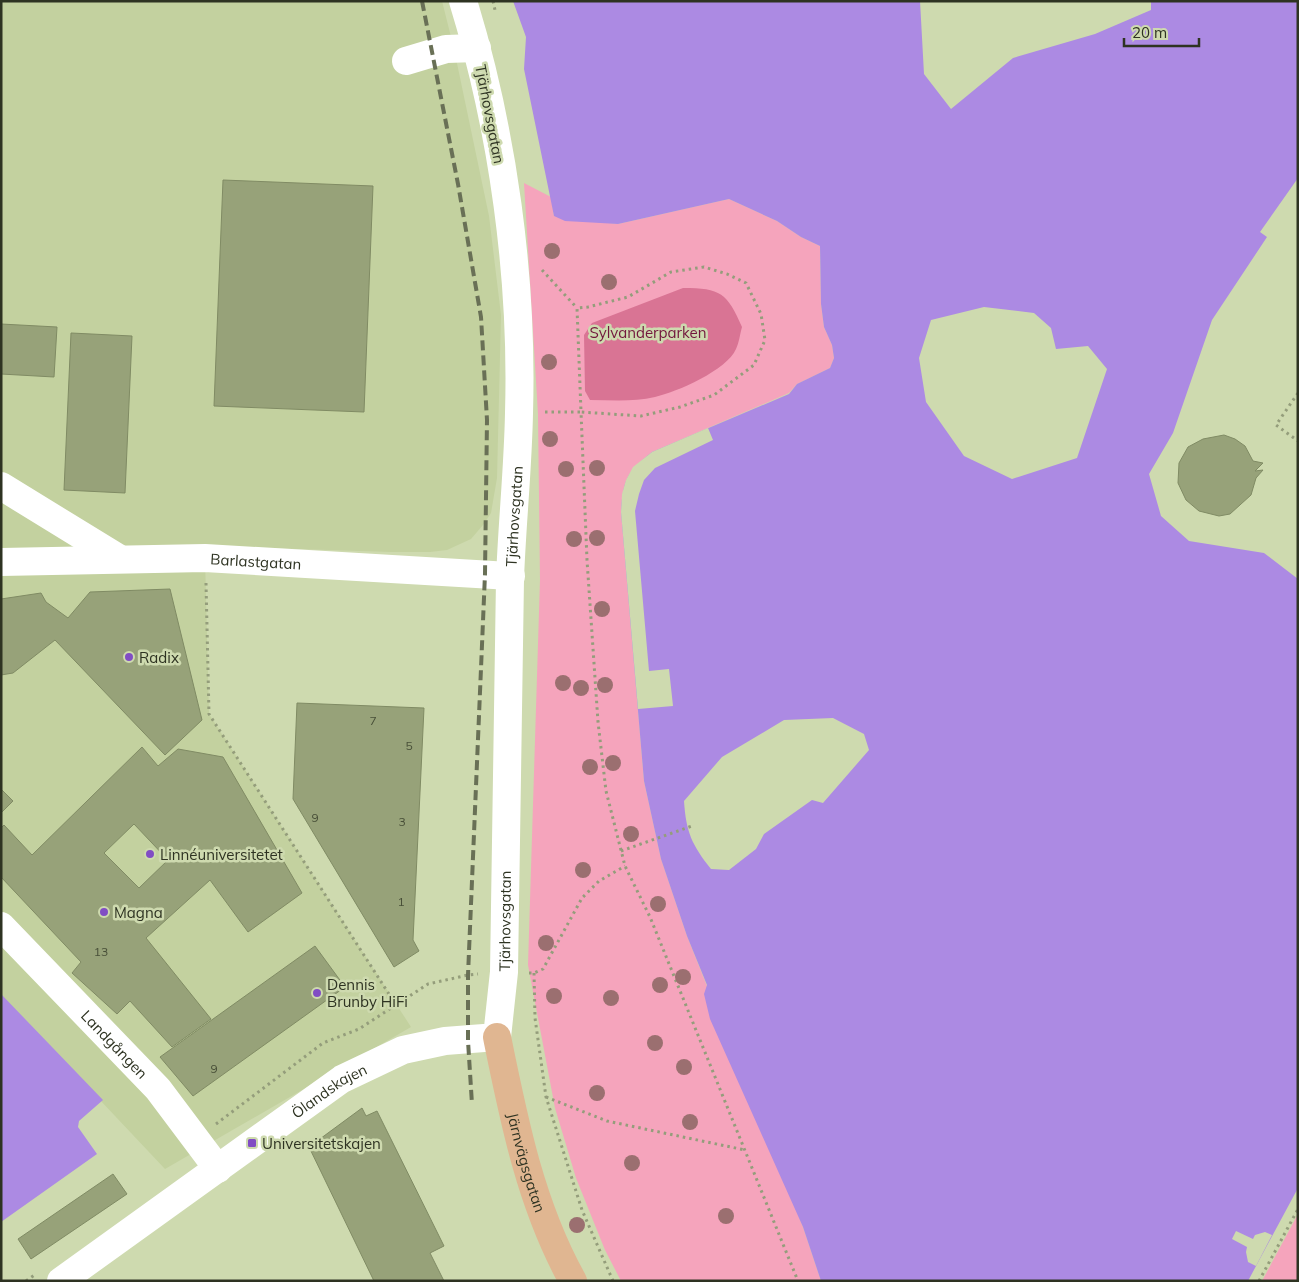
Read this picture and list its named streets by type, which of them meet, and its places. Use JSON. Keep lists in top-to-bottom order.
{
  "streets": {
    "main road": ["Järnvägsgatan"],
    "street": [
      "Tjärhovsgatan",
      "Barlastgatan",
      "Landgången",
      "Ölandskajen"
    ]
  },
  "crossings": [
    ["Tjärhovsgatan", "Barlastgatan"],
    ["Tjärhovsgatan", "Ölandskajen"],
    ["Tjärhovsgatan", "Järnvägsgatan"],
    ["Landgången", "Ölandskajen"],
    ["Ölandskajen", "Järnvägsgatan"]
  ],
  "parks": ["Sylvanderparken"],
  "places": {
    "other": [
      "Radix",
      "Linnéuniversitetet",
      "Magna",
      "Dennis Brunby HiFi"
    ],
    "transit": ["Universitetskajen"]
  },
  "house_numbers": [
    "7",
    "5",
    "9",
    "3",
    "1",
    "13",
    "9"
  ],
  "scale_bar": "20 m"
}
